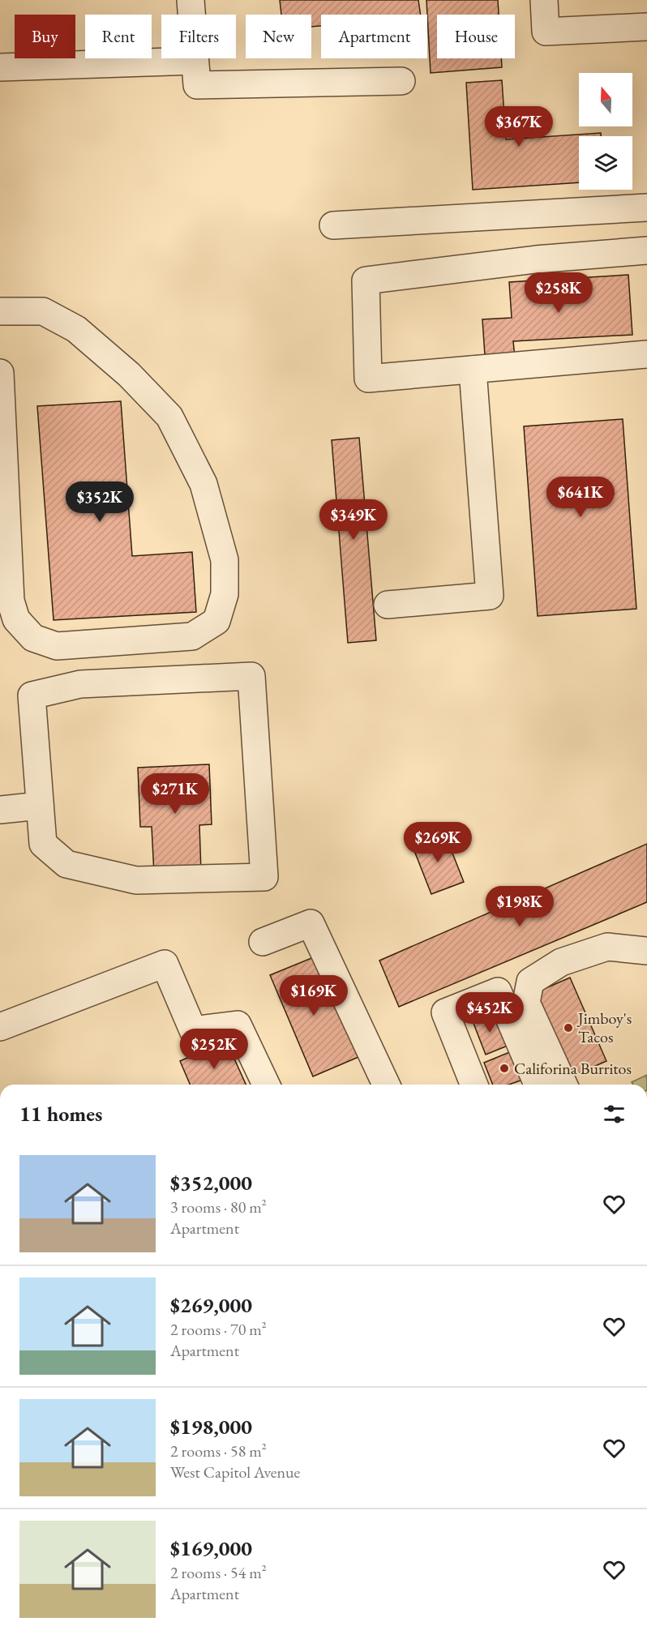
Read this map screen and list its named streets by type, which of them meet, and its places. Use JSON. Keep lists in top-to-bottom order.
{
  "places": ["Jimboy's Tacos", "Califorina Burritos"],
  "north": "top",
  "page": {
    "chip": [
      "Buy",
      "Rent",
      "Filters",
      "New",
      "Apartment",
      "House"
    ],
    "price": [
      "$367K",
      "$258K",
      "$641K",
      "$352K",
      "$349K",
      "$271K",
      "$269K",
      "$198K",
      "$169K",
      "$452K",
      "$252K"
    ],
    "heading": "11 homes",
    "list": [
      {
        "name": "$352,000",
        "note": "3 rooms · 80 m² · Apartment"
      },
      {
        "name": "$269,000",
        "note": "2 rooms · 70 m² · Apartment"
      },
      {
        "name": "$198,000",
        "note": "2 rooms · 58 m² · West Capitol Avenue"
      },
      {
        "name": "$169,000",
        "note": "2 rooms · 54 m² · Apartment"
      }
    ]
  }
}
